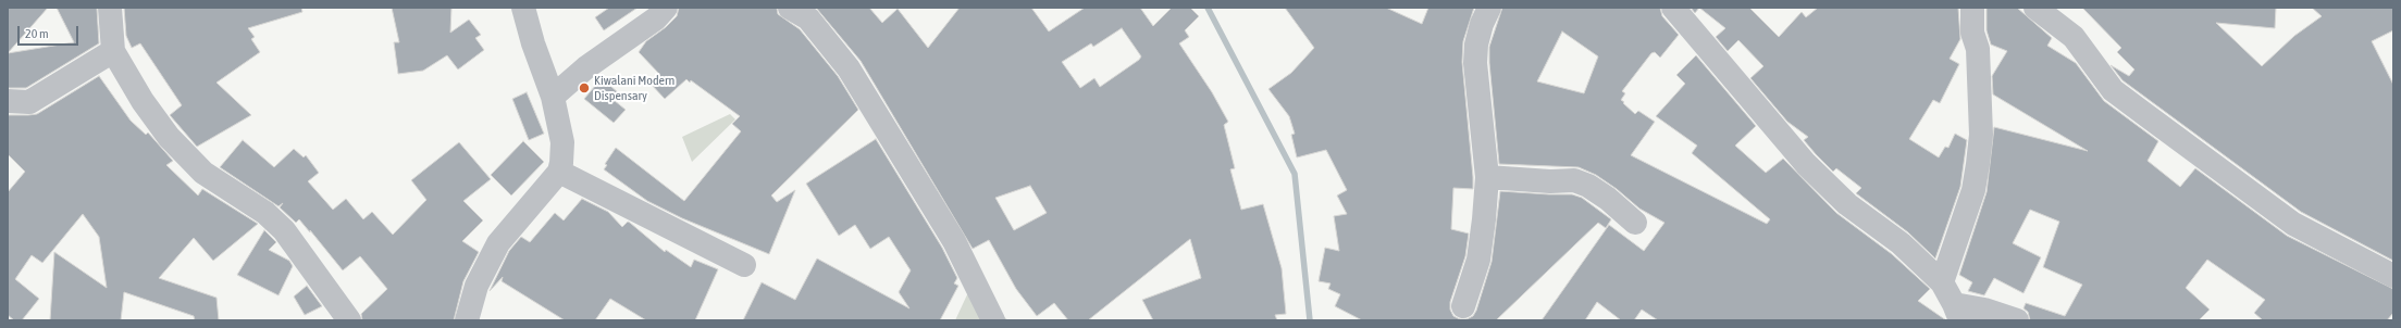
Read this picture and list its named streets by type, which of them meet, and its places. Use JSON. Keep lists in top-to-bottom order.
{
  "places": ["Kiwalani Modern Dispensary"],
  "scale_bar": "20 m"
}
